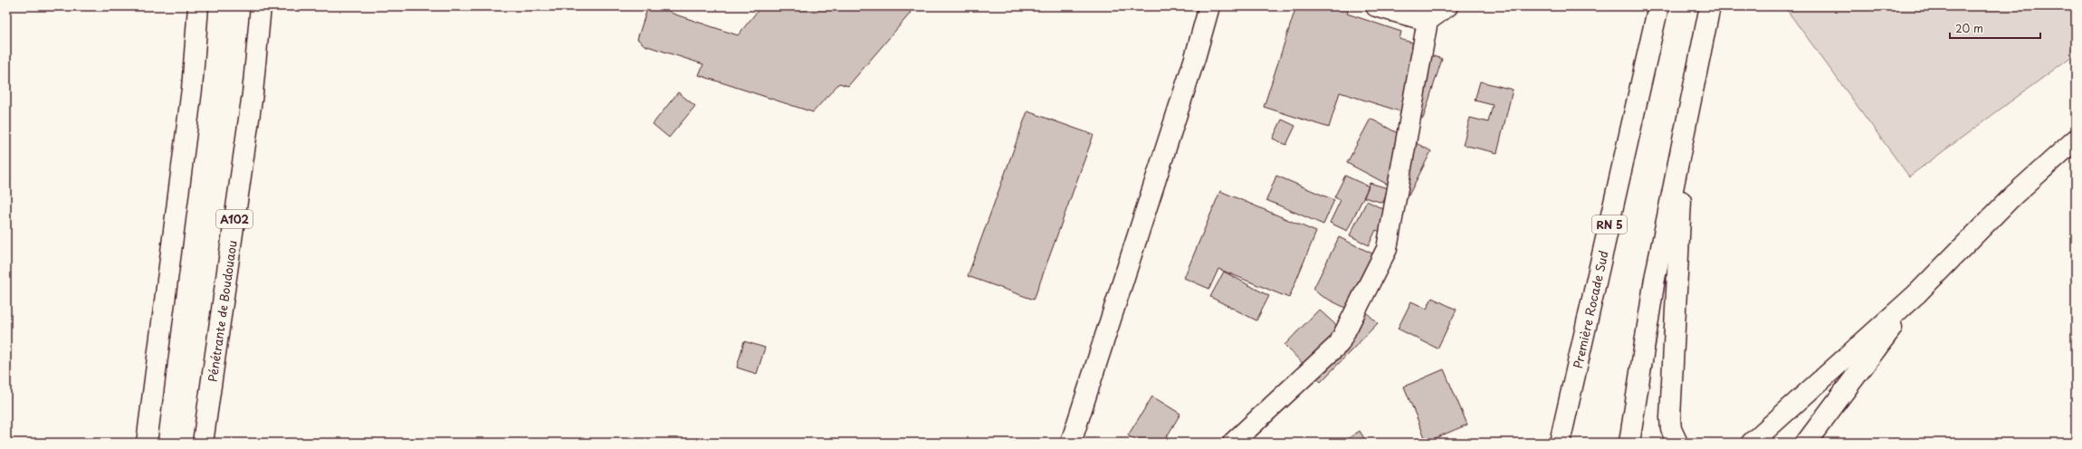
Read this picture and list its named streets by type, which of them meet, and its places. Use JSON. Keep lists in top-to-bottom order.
{
  "streets": {
    "main road": [
      "A102",
      "RN 5",
      "Première Rocade Sud",
      "Pénétrante de Boudouaou"
    ]
  },
  "scale_bar": "20 m"
}
